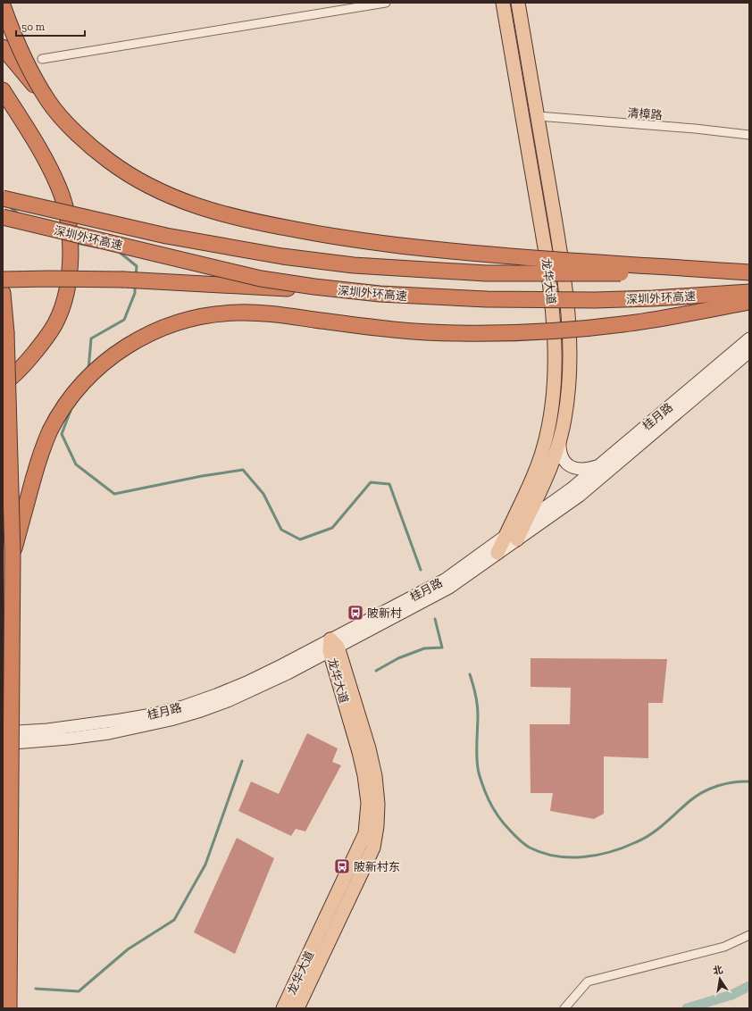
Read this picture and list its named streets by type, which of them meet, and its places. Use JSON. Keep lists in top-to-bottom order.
{
  "streets": {
    "highway": ["深圳外环高速"],
    "main road": ["龙华大道", "桂月路"],
    "street": ["清樟路"]
  },
  "crossings": [
    ["清樟路", "龙华大道"],
    ["龙华大道", "桂月路"]
  ],
  "places": {
    "bus stop": ["陂新村", "陂新村东"]
  },
  "scale_bar": "50 m",
  "north": "top"
}
